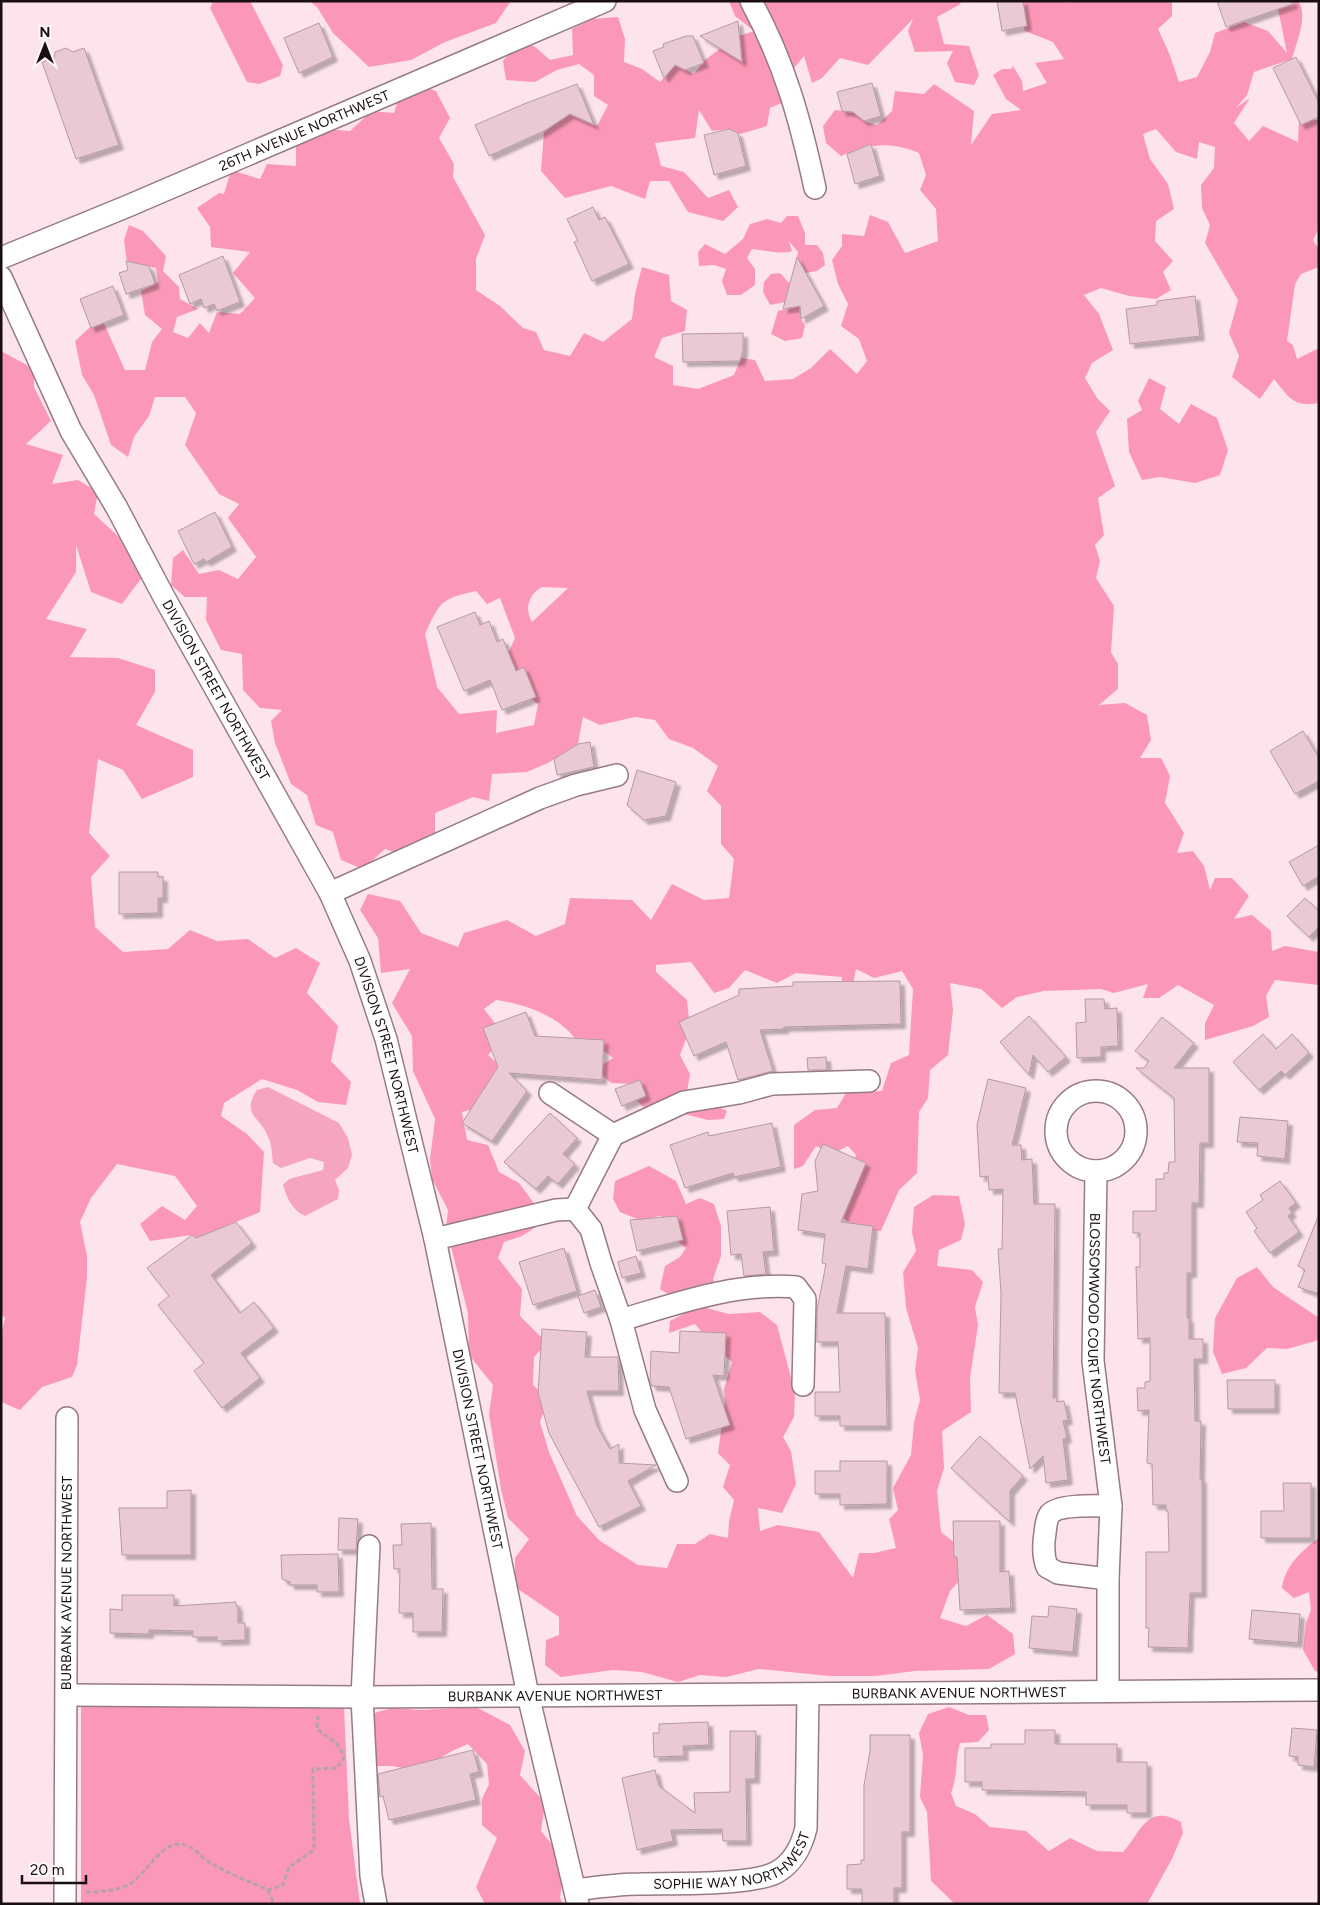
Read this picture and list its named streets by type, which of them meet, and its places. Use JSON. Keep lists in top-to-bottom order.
{
  "streets": {
    "street": [
      "26TH AVENUE NORTHWEST",
      "DIVISION STREET NORTHWEST",
      "BLOSSOMWOOD COURT NORTHWEST",
      "BURBANK AVENUE NORTHWEST",
      "SOPHIE WAY NORTHWEST"
    ]
  },
  "crossings": [
    ["DIVISION STREET NORTHWEST", "BURBANK AVENUE NORTHWEST"],
    ["DIVISION STREET NORTHWEST", "SOPHIE WAY NORTHWEST"],
    ["BLOSSOMWOOD COURT NORTHWEST", "BURBANK AVENUE NORTHWEST"],
    ["BURBANK AVENUE NORTHWEST", "SOPHIE WAY NORTHWEST"]
  ],
  "scale_bar": "20 m",
  "north": "top"
}
